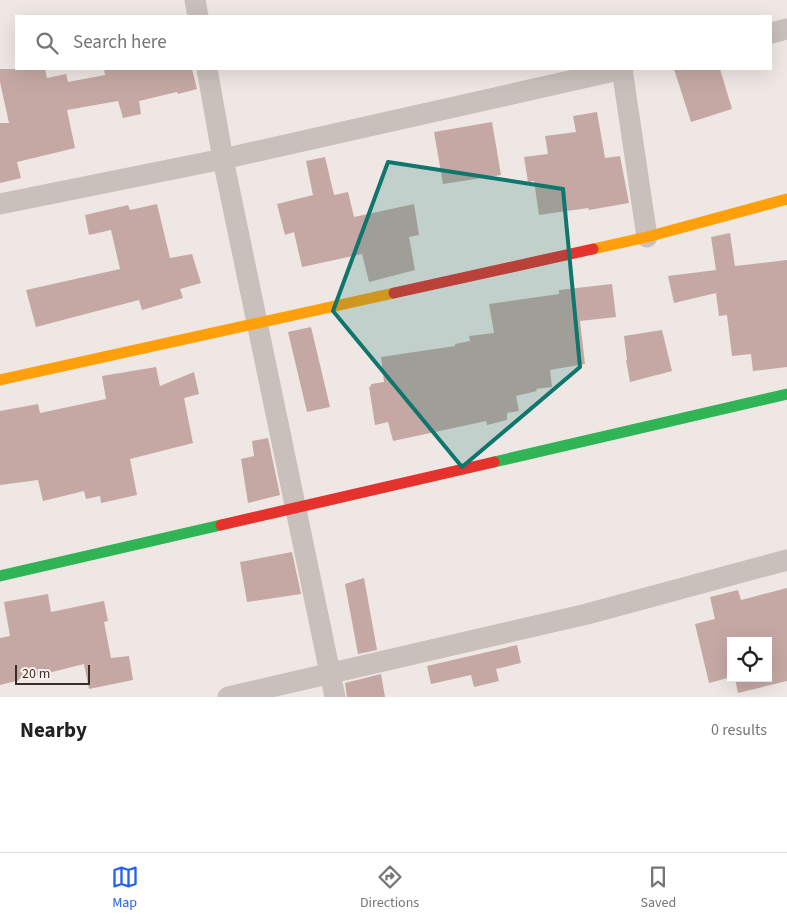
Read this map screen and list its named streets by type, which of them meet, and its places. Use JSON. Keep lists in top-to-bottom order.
{
  "scale_bar": "20 m",
  "page": {
    "search": "Search here",
    "scale": "20 m",
    "heading": ["Nearby", "0 results"],
    "nav": ["Map", "Directions", "Saved"]
  }
}
